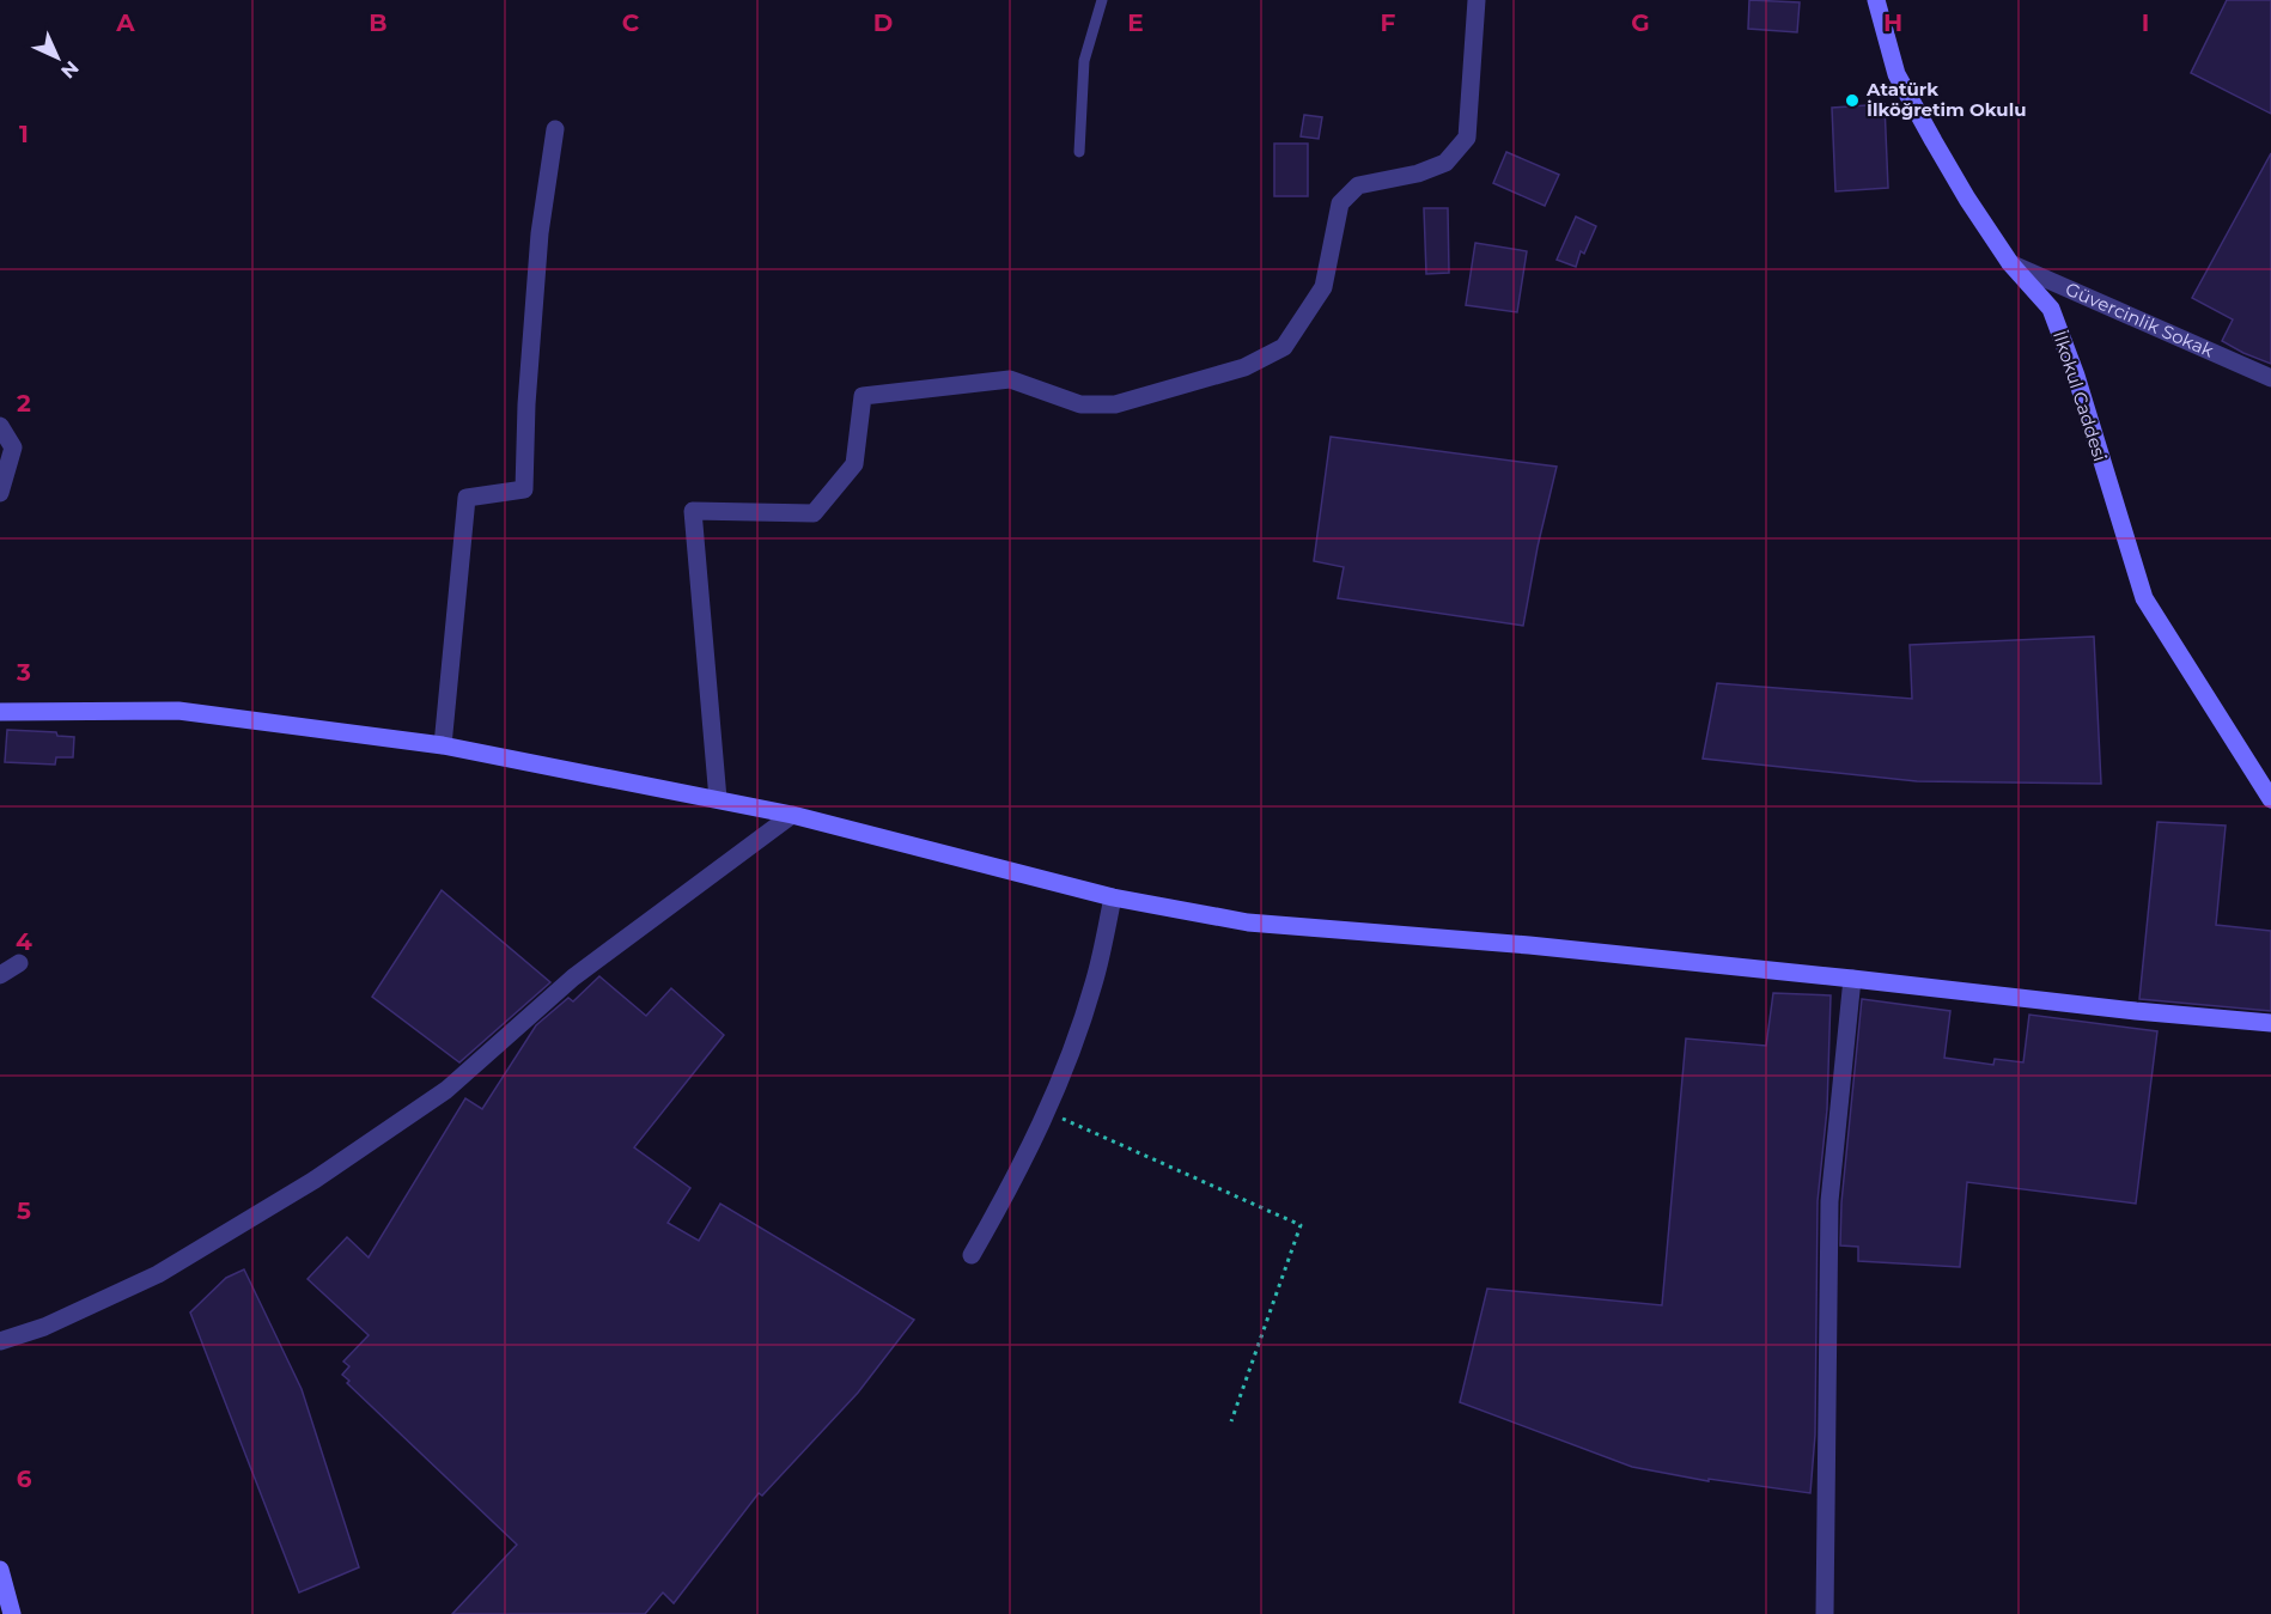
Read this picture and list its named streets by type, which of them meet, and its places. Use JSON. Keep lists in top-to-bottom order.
{
  "streets": {
    "street": ["Güvercinlik Sokak", "İlkokul Caddesi"]
  },
  "crossings": [
    ["Güvercinlik Sokak", "İlkokul Caddesi"]
  ],
  "places": ["Atatürk İlköğretim Okulu"],
  "north": "bottom right",
  "grid": {
    "columns": [
      "A",
      "B",
      "C",
      "D",
      "E",
      "F",
      "G",
      "H",
      "I"
    ],
    "rows": [
      "1",
      "2",
      "3",
      "4",
      "5",
      "6"
    ]
  }
}
